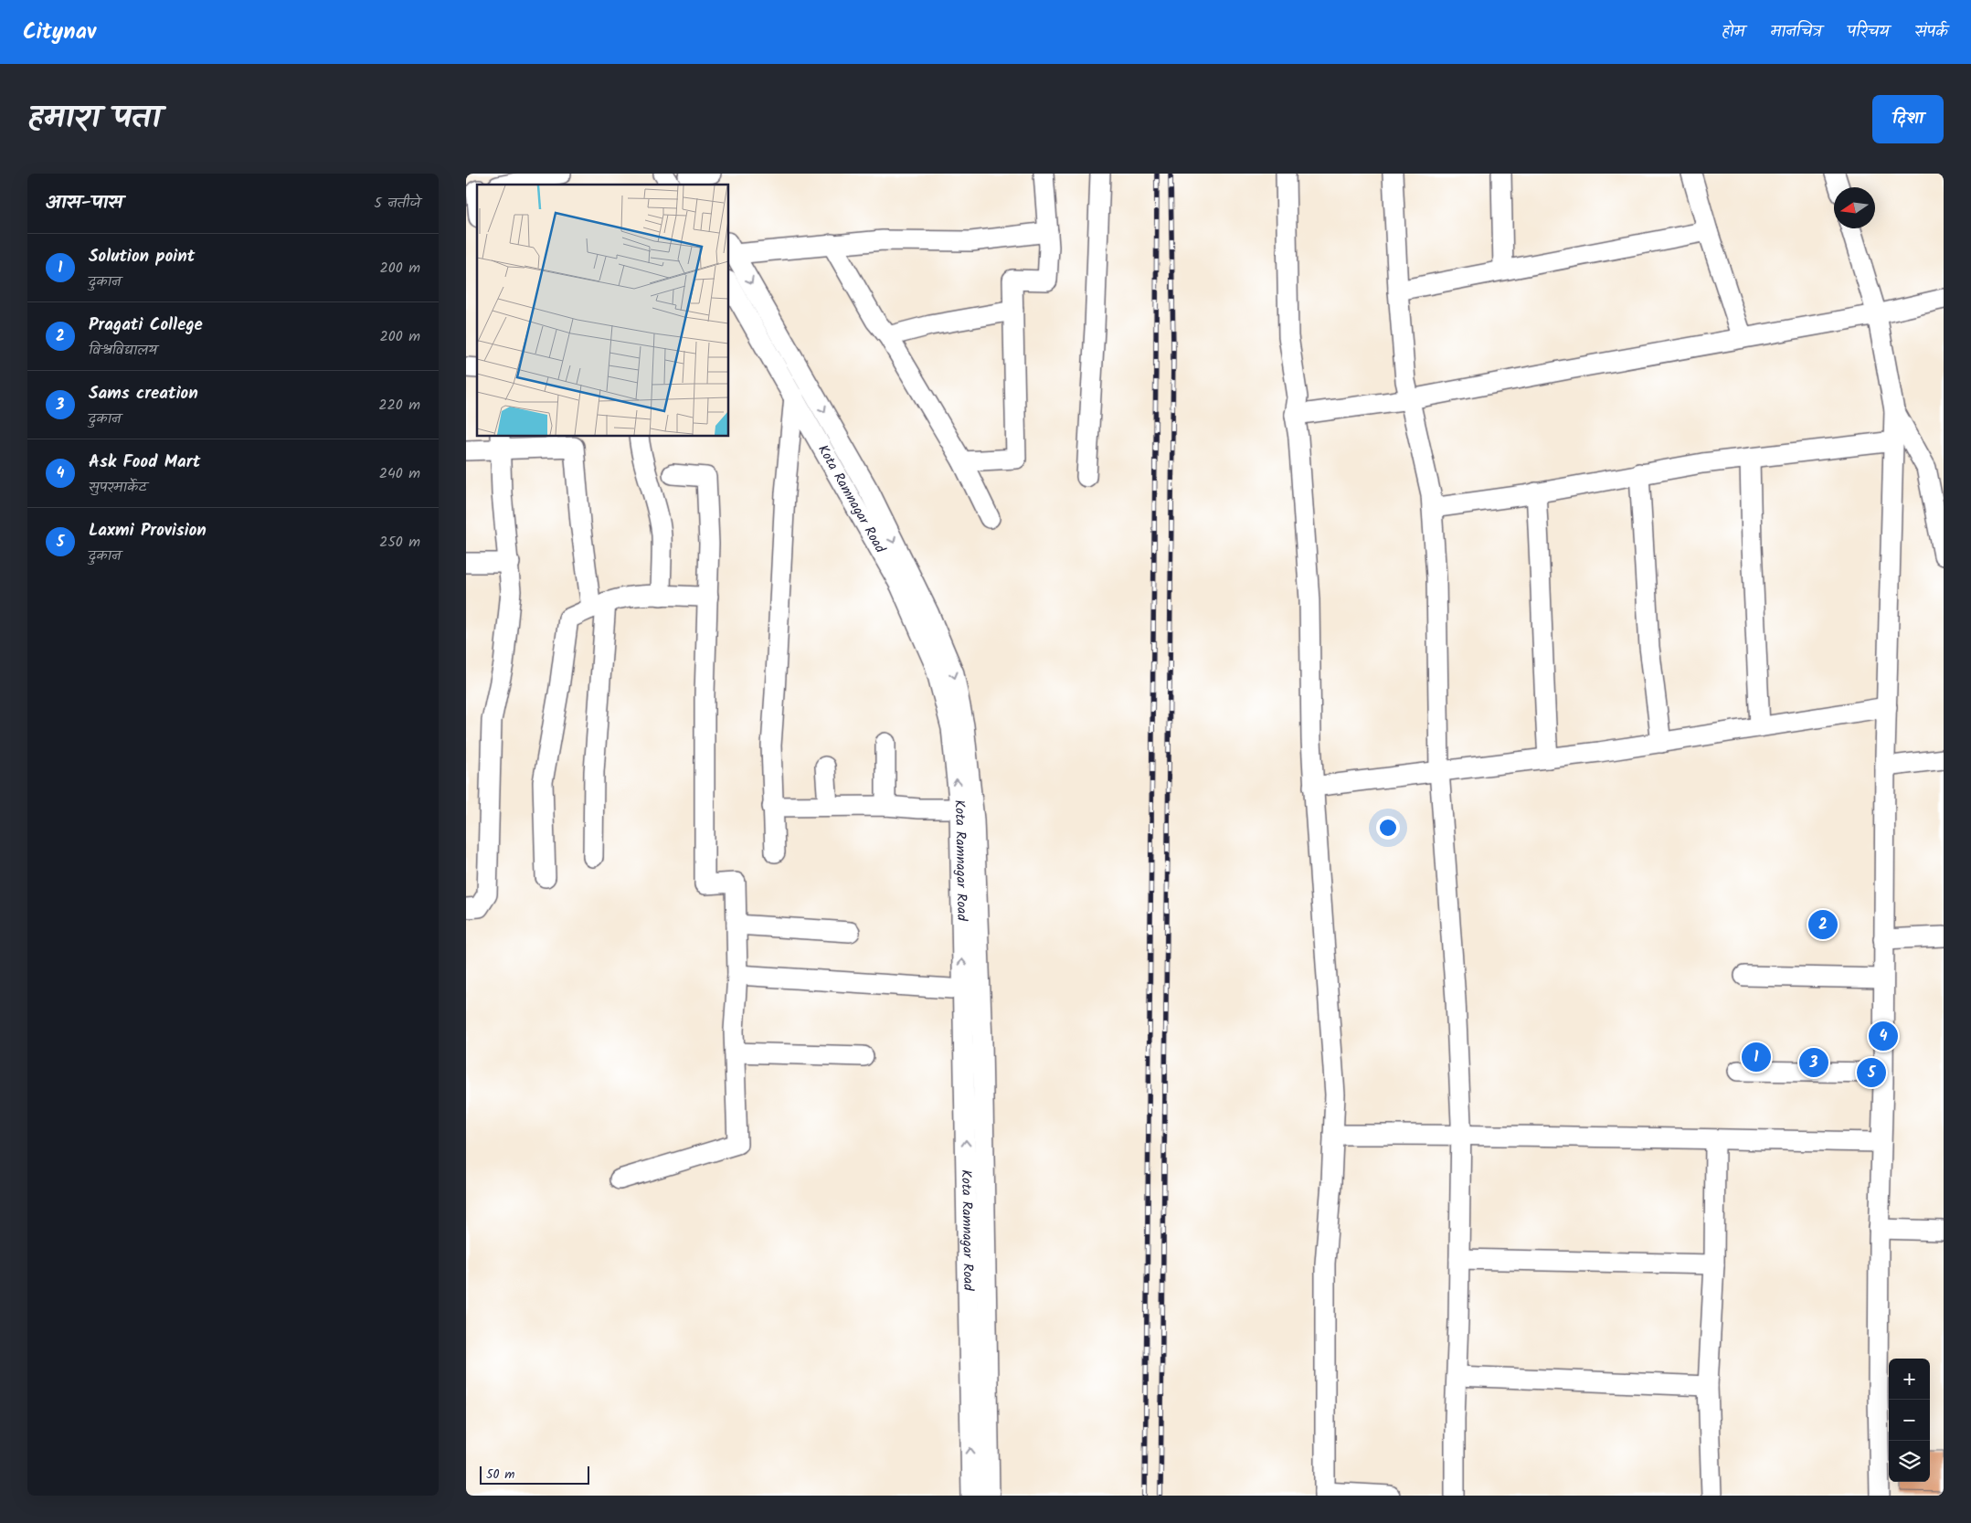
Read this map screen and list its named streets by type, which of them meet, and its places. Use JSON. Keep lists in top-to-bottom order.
{
  "streets": {
    "street": ["Kota Ramnagar Road"]
  },
  "scale_bar": "50 m",
  "north": "left",
  "page": {
    "header": "Citynav",
    "nav": [
      "होम",
      "मानचित्र",
      "परिचय",
      "संपर्क"
    ],
    "title": "हमारा पता",
    "buttons": "दिशा",
    "heading": ["आस-पास", "5 नतीजे"],
    "list": [
      {
        "mark": "1",
        "name": "Solution point",
        "note": "दुकान",
        "value": "200 m"
      },
      {
        "mark": "2",
        "name": "Pragati College",
        "note": "विश्वविद्यालय",
        "value": "200 m"
      },
      {
        "mark": "3",
        "name": "Sams creation",
        "note": "दुकान",
        "value": "220 m"
      },
      {
        "mark": "4",
        "name": "Ask Food Mart",
        "note": "सुपरमार्केट",
        "value": "240 m"
      },
      {
        "mark": "5",
        "name": "Laxmi Provision",
        "note": "दुकान",
        "value": "250 m"
      }
    ],
    "pins": [
      "2",
      "4",
      "1",
      "3",
      "5"
    ],
    "map_buttons": ["+", "−"],
    "scale": "50 m"
  }
}
